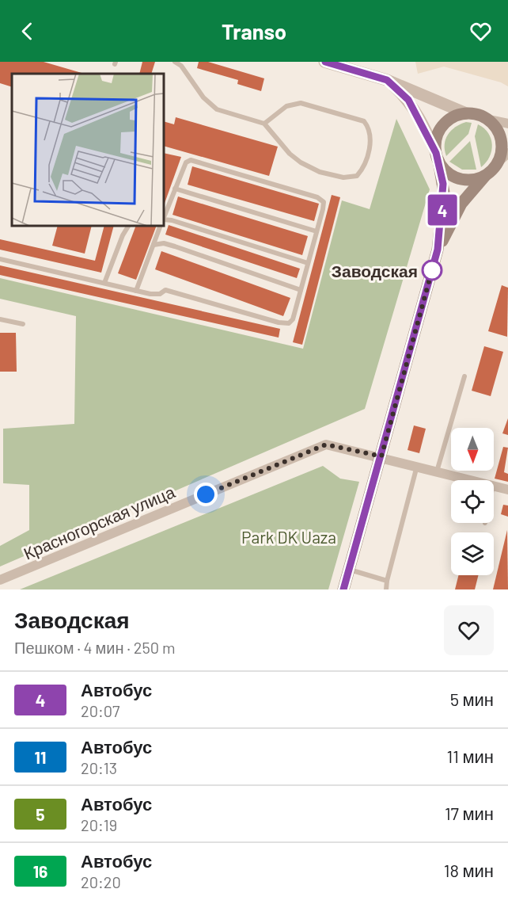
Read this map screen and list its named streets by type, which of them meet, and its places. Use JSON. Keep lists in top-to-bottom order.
{
  "streets": {
    "street": ["Красногорская улица"]
  },
  "parks": ["Park DK Uaza"],
  "places": ["Заводская"],
  "lines": ["bus line 4"],
  "north": "bottom",
  "page": {
    "header": "Transo",
    "on_map": "4",
    "heading": ["Заводская", "Пешком · 4 мин · 250 m"],
    "list": [
      {
        "mark": "4",
        "name": "Автобус",
        "note": "20:07",
        "value": "5 мин"
      },
      {
        "mark": "11",
        "name": "Автобус",
        "note": "20:13",
        "value": "11 мин"
      },
      {
        "mark": "5",
        "name": "Автобус",
        "note": "20:19",
        "value": "17 мин"
      },
      {
        "mark": "16",
        "name": "Автобус",
        "note": "20:20",
        "value": "18 мин"
      }
    ]
  }
}
